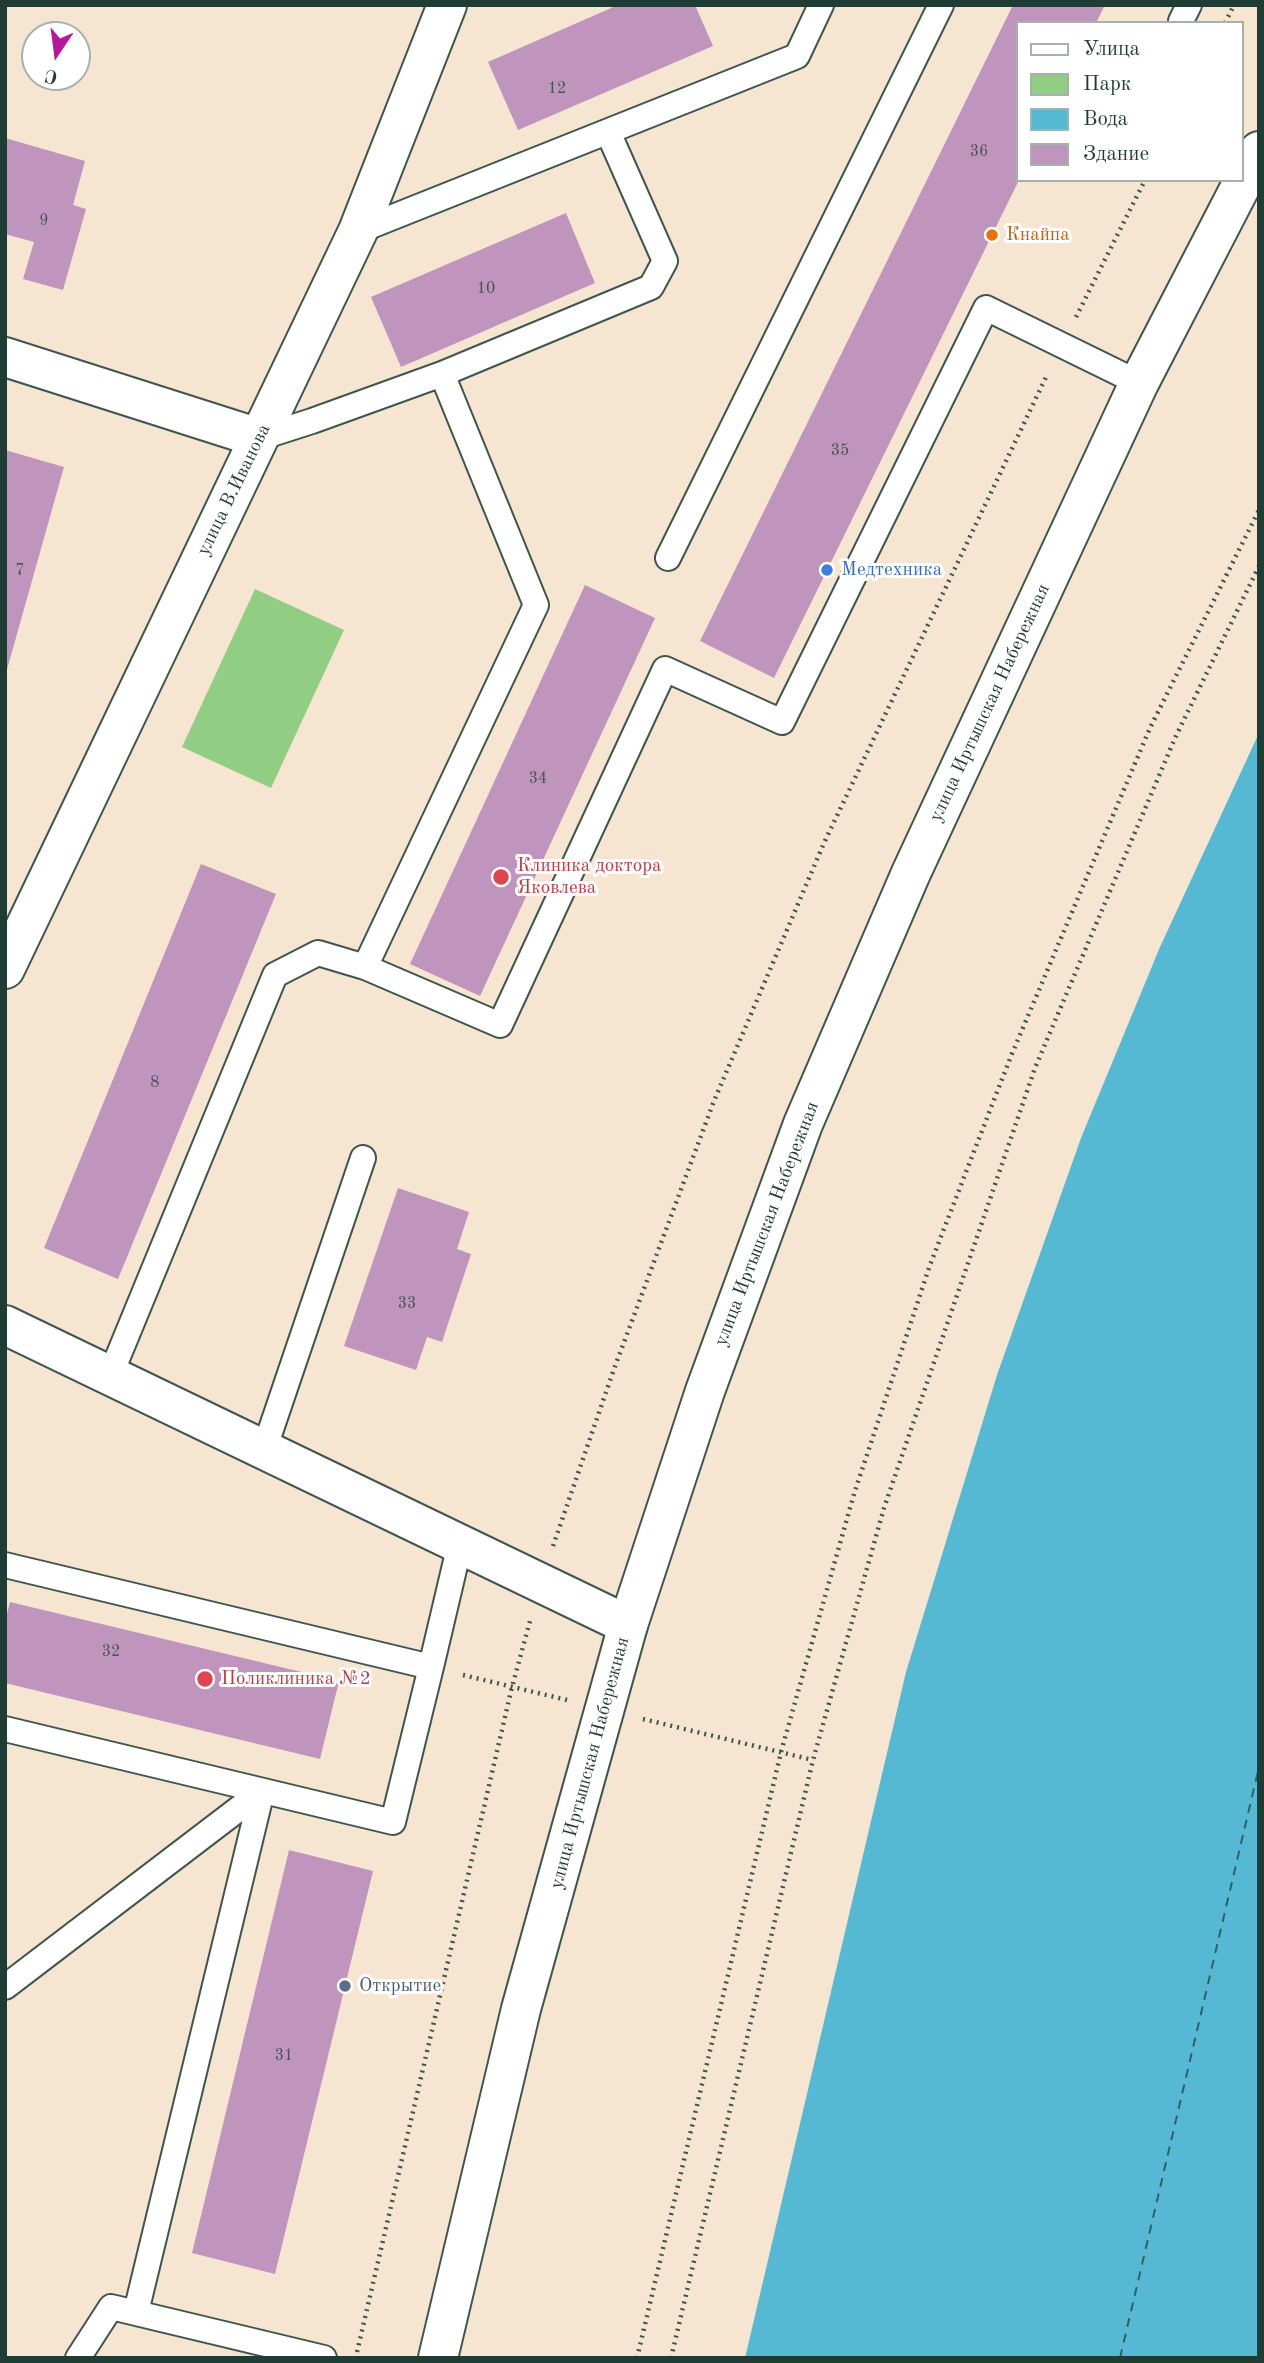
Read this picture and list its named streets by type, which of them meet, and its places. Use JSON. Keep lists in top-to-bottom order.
{
  "streets": {
    "main road": ["улица В.Иванова", "улица Иртышская Набережная"]
  },
  "places": [
    "Кнайпа",
    "Медтехника",
    "Клиника доктора Яковлева",
    "Поликлиника №2",
    "Открытие"
  ],
  "house_numbers": [
    "12",
    "36",
    "9",
    "10",
    "35",
    "7",
    "34",
    "8",
    "33",
    "32",
    "31"
  ],
  "legend": [
    "Улица",
    "Парк",
    "Вода",
    "Здание"
  ],
  "north": "bottom"
}
